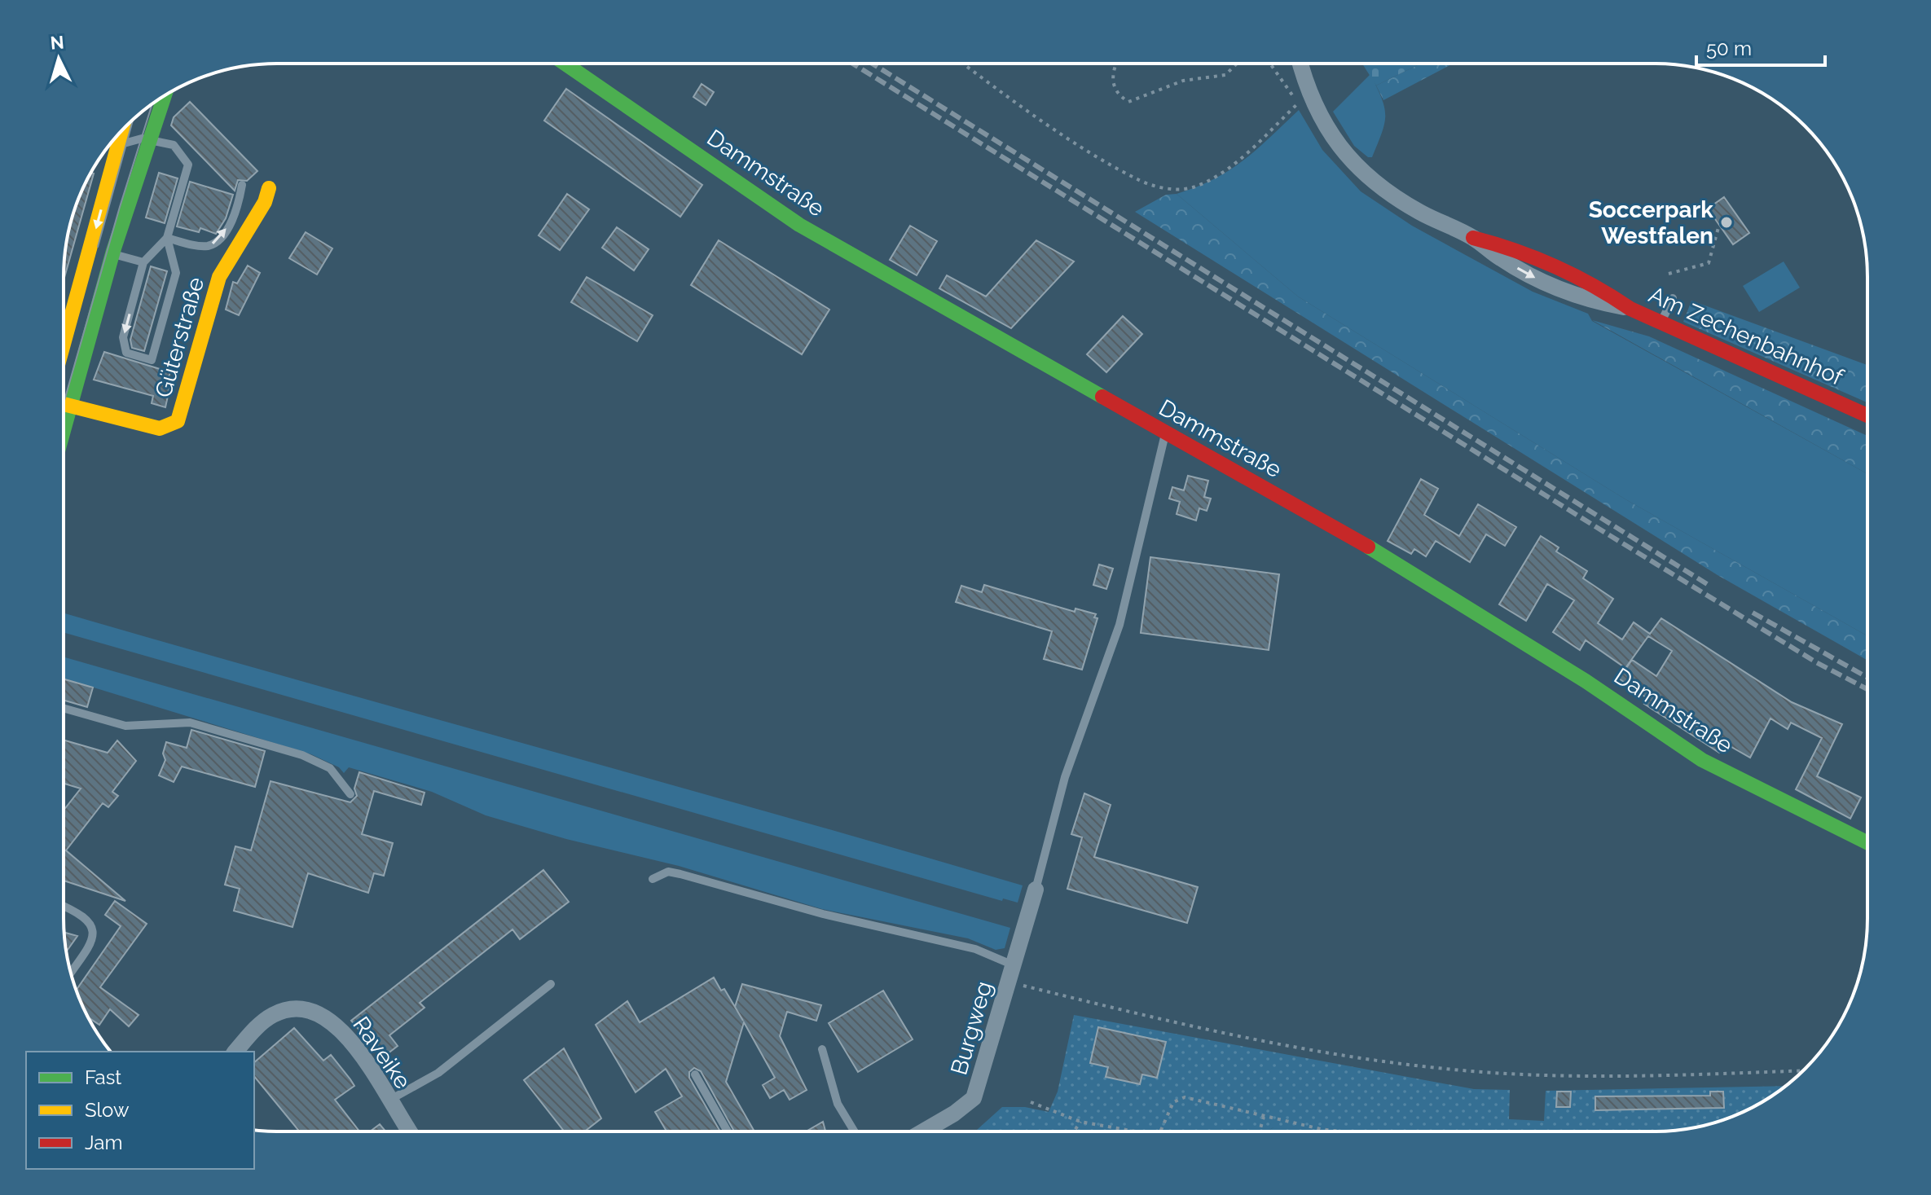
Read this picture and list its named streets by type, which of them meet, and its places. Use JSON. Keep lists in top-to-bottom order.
{
  "streets": {
    "street": [
      "Dammstraße",
      "Am Zechenbahnhof",
      "Güterstraße",
      "Burgweg",
      "Raveike"
    ]
  },
  "places": ["Soccerpark Westfalen"],
  "legend": ["Fast", "Slow", "Jam"],
  "scale_bar": "50 m",
  "north": "top"
}
